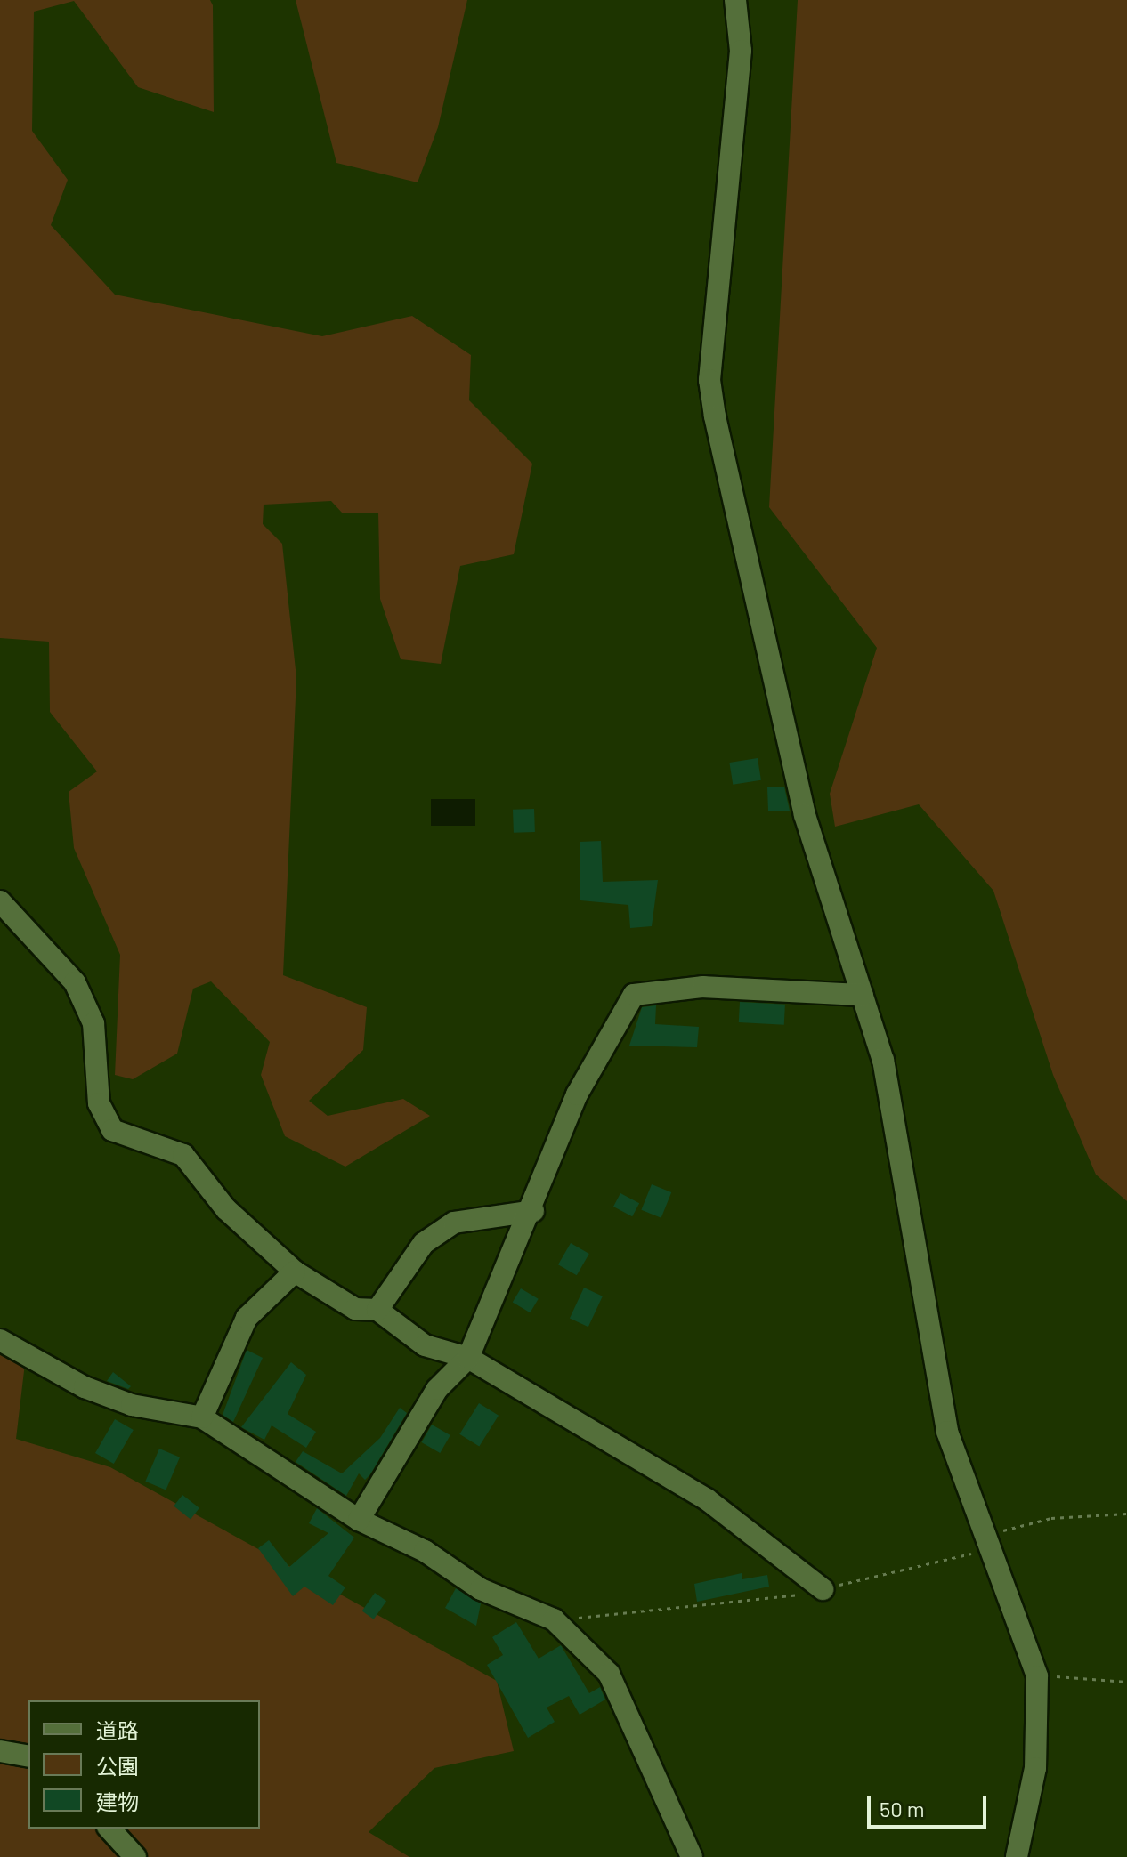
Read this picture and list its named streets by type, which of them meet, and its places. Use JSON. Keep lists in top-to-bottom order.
{
  "legend": ["道路", "公園", "建物"],
  "scale_bar": "50 m"
}
